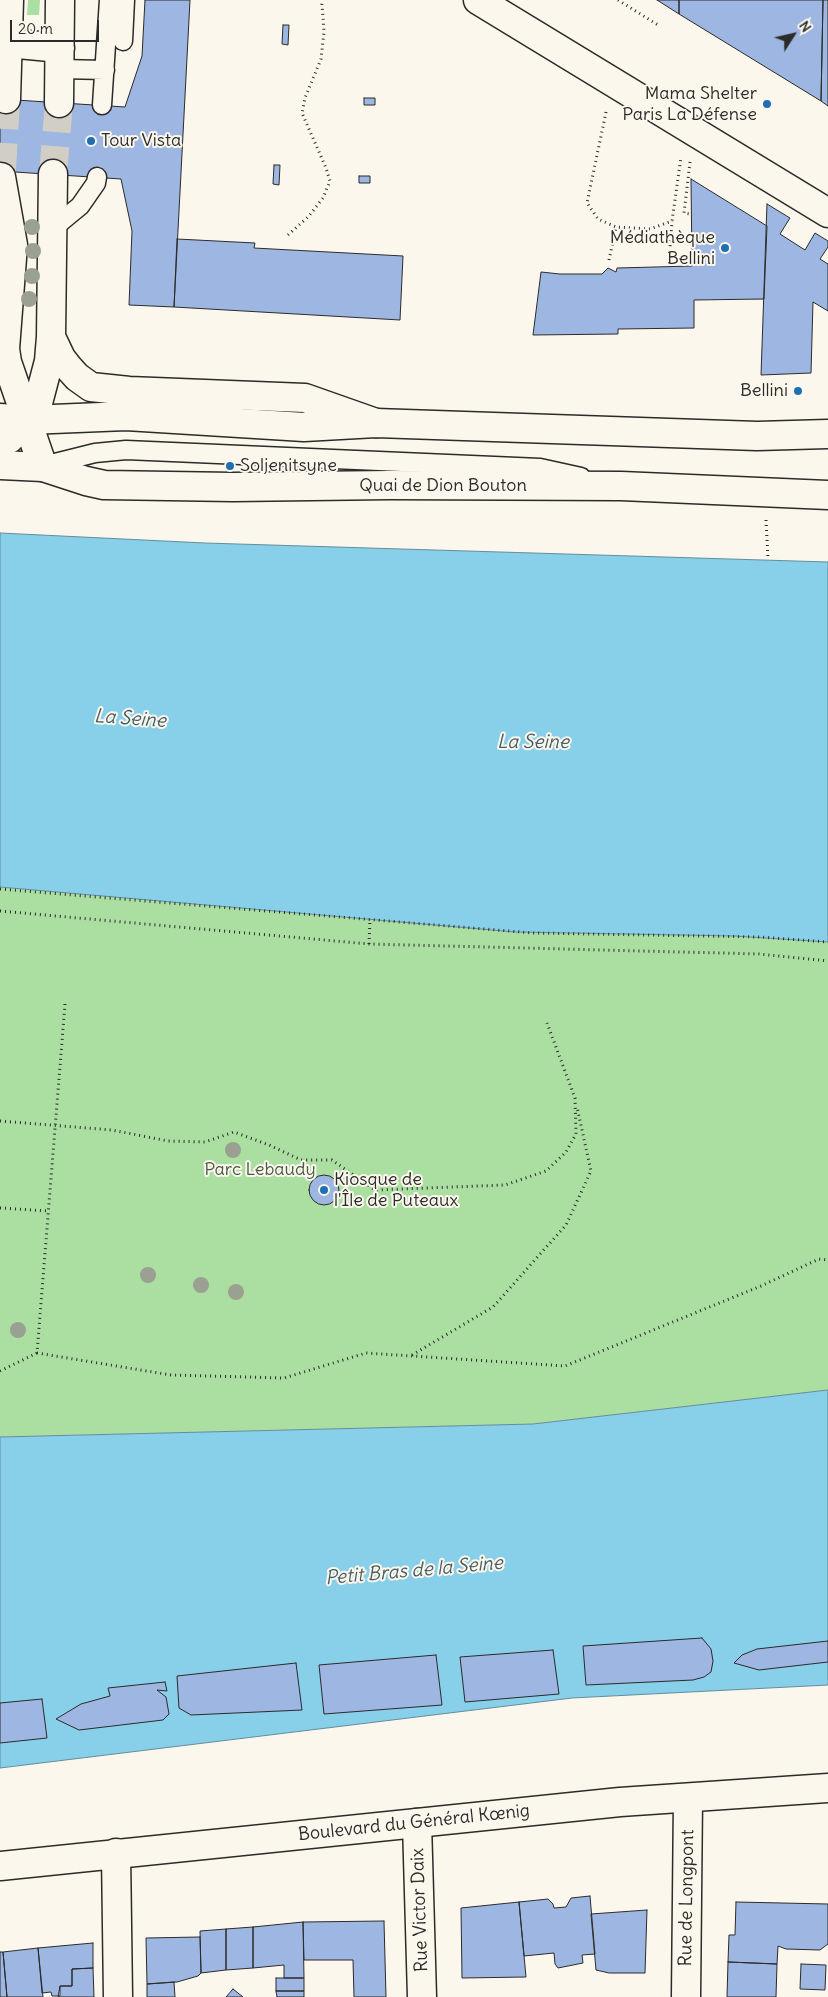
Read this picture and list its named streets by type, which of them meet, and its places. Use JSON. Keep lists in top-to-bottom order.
{
  "streets": {
    "main road": [
      "Quai de Dion Bouton",
      "Boulevard du Général Kœnig",
      "Rue de Longpont",
      "Rue Victor Daix"
    ]
  },
  "crossings": [
    ["Boulevard du Général Kœnig", "Rue de Longpont"],
    ["Boulevard du Général Kœnig", "Rue Victor Daix"]
  ],
  "water": ["La Seine", "Petit Bras de la Seine"],
  "parks": ["Parc Lebaudy"],
  "places": [
    "Mama Shelter Paris La Défense",
    "Tour Vista",
    "Médiathèque Bellini",
    "Bellini",
    "Soljenitsyne",
    "Kiosque de l'Île de Puteaux"
  ],
  "scale_bar": "20 m",
  "north": "top right"
}
